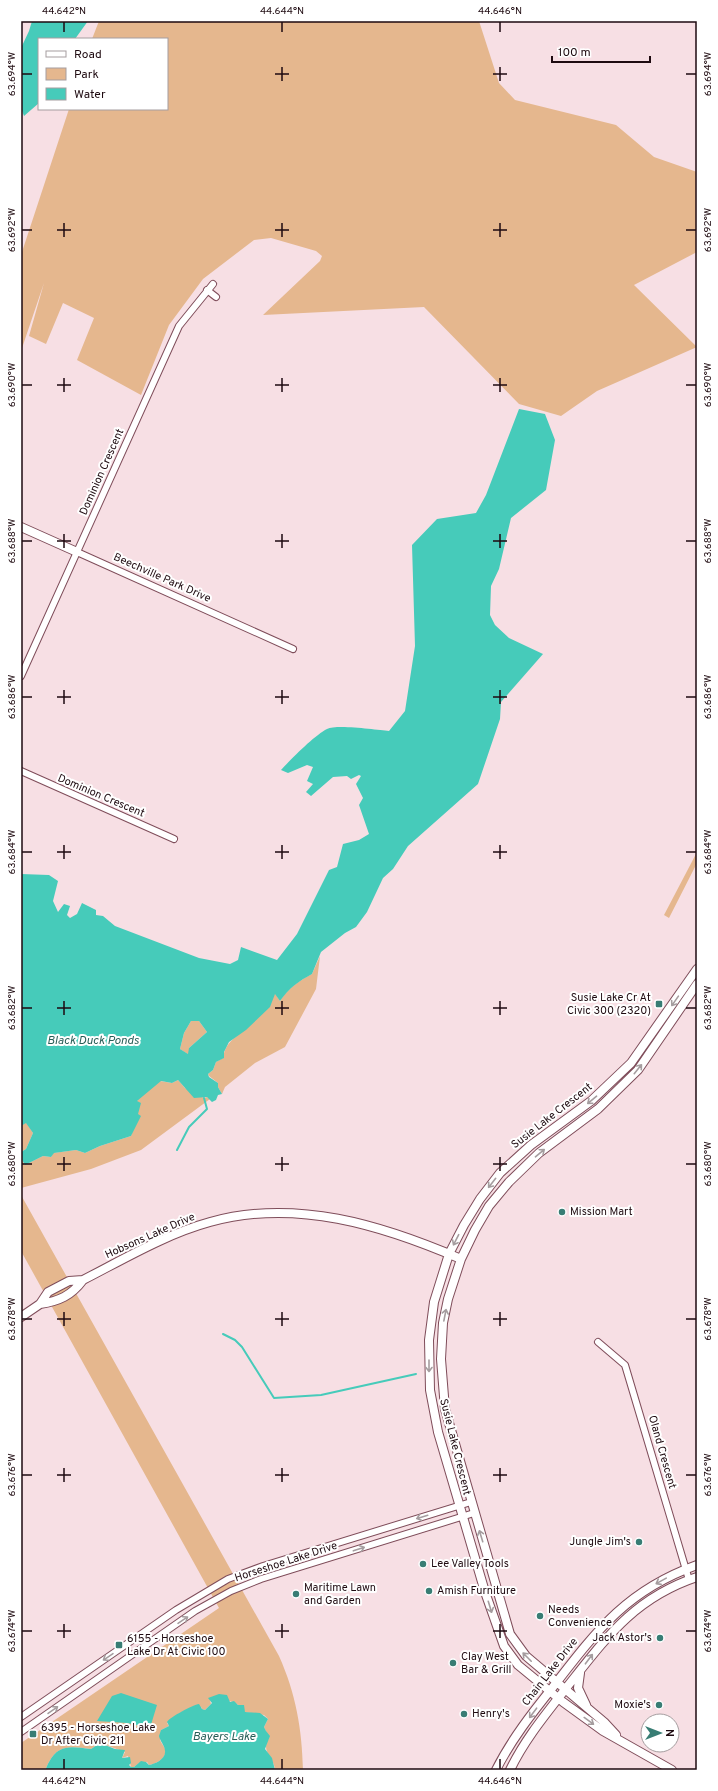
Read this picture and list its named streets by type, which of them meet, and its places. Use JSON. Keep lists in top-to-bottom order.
{
  "streets": {
    "street": [
      "Dominion Crescent",
      "Beechville Park Drive",
      "Susie Lake Crescent",
      "Hobsons Lake Drive",
      "Oland Crescent",
      "Horseshoe Lake Drive",
      "Chain Lake Drive"
    ]
  },
  "crossings": [
    ["Dominion Crescent", "Beechville Park Drive"],
    ["Susie Lake Crescent", "Hobsons Lake Drive"],
    ["Susie Lake Crescent", "Horseshoe Lake Drive"],
    ["Susie Lake Crescent", "Chain Lake Drive"],
    ["Oland Crescent", "Chain Lake Drive"]
  ],
  "water": ["Black Duck Ponds", "Bayers Lake"],
  "places": {
    "transit": ["Susie Lake Cr At Civic 300 (2320)", "6155 - Horseshoe Lake Dr At Civic 100", "6395 - Horseshoe Lake Dr After Civic 211"],
    "other": [
      "Mission Mart",
      "Jungle Jim's",
      "Lee Valley Tools",
      "Amish Furniture",
      "Maritime Lawn and Garden",
      "Needs Convenience",
      "Jack Astor's",
      "Clay West Bar & Grill",
      "Moxie's",
      "Henry's"
    ]
  },
  "legend": ["Road", "Park", "Water"],
  "scale_bar": "100 m",
  "north": "right",
  "coordinates": [
    "44.642°N",
    "44.644°N",
    "44.646°N",
    "63.694°W",
    "63.692°W",
    "63.690°W",
    "63.688°W",
    "63.686°W",
    "63.684°W",
    "63.682°W",
    "63.680°W",
    "63.678°W",
    "63.676°W",
    "63.674°W"
  ]
}
